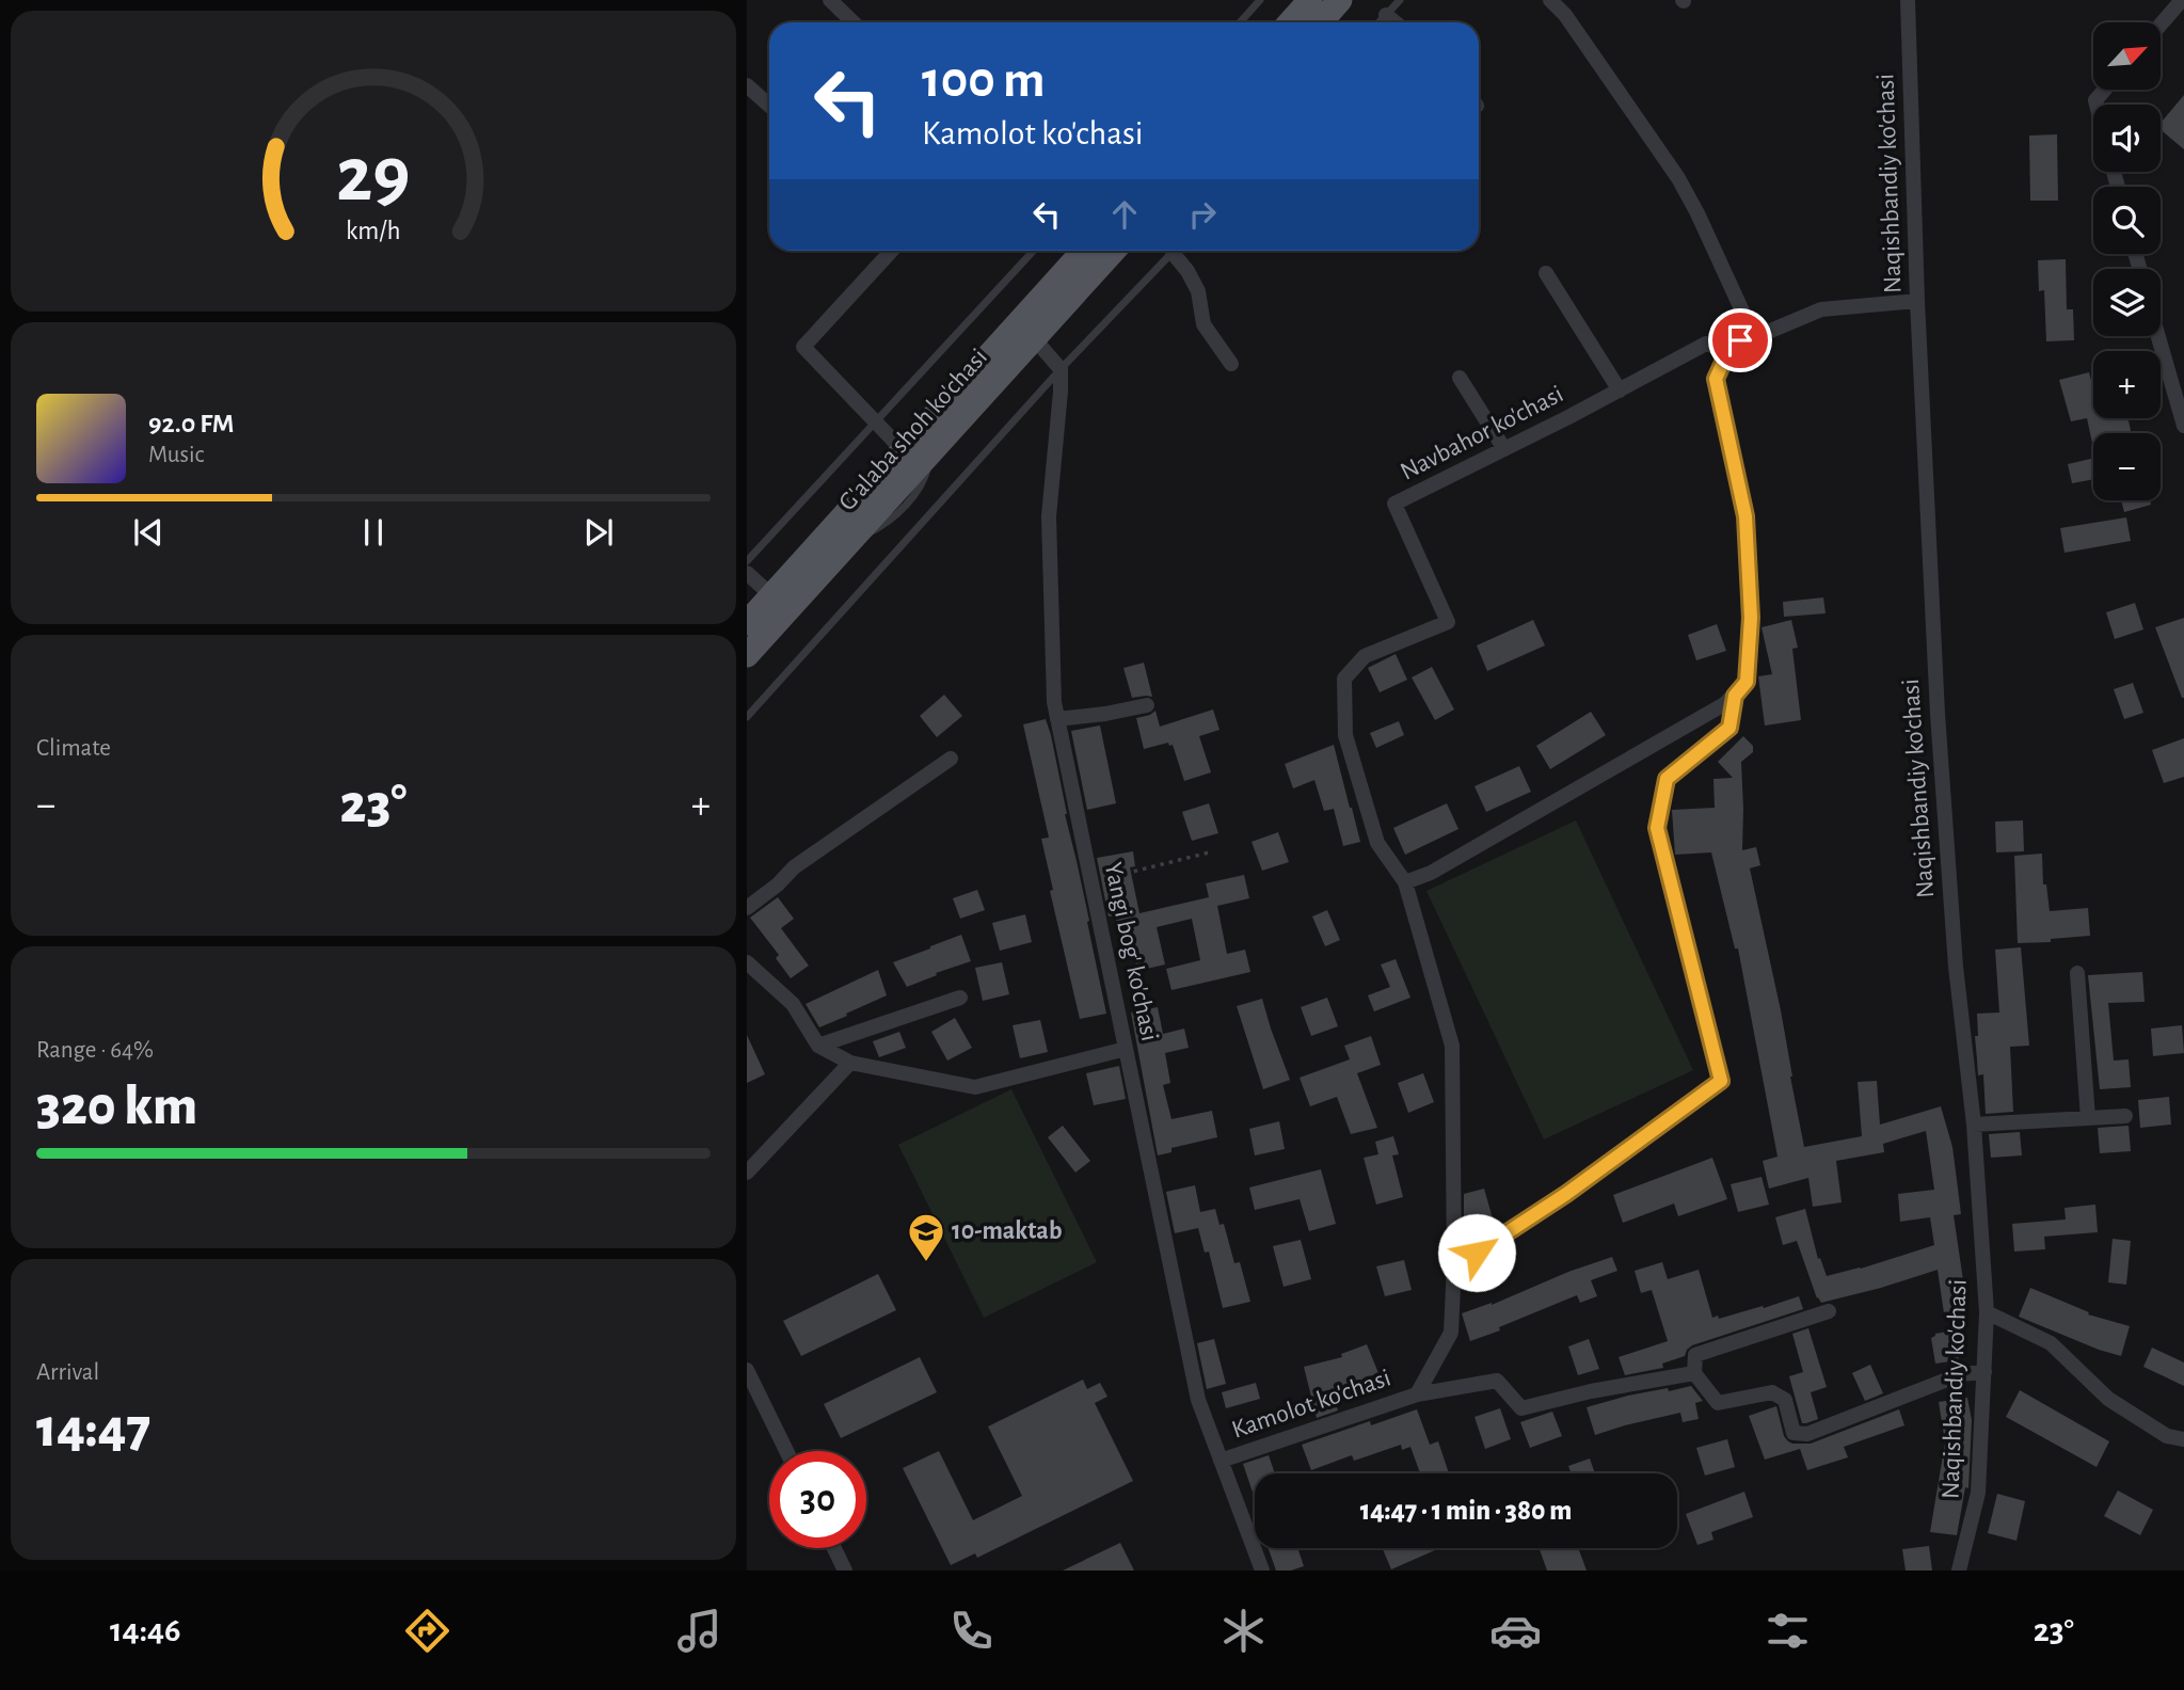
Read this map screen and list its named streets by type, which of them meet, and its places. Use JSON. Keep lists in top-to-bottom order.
{
  "streets": {
    "main road": ["G'alaba shoh ko'chasi"],
    "street": [
      "Naqishbandiy ko'chasi",
      "Navbahor ko'chasi",
      "Yangi bog' ko'chasi",
      "Kamolot ko'chasi"
    ]
  },
  "crossings": [
    ["Navbahor ko'chasi", "Kamolot ko'chasi"],
    ["Yangi bog' ko'chasi", "Kamolot ko'chasi"]
  ],
  "places": {
    "school or university": ["10-maktab"]
  },
  "north": "top right",
  "page": {
    "map_buttons": ["+", "−"],
    "turn": ["100 m", "Kamolot ko'chasi"],
    "song": ["92.0 FM", "Music"],
    "tile": [
      "Climate",
      ["Range · 64%", "320 km"],
      ["Arrival", "14:47"]
    ],
    "heat": ["−", "23°", "+"],
    "limit": "30",
    "trip": "14:47 · 1 min · 380 m",
    "tabs": ["14:46", "23°"],
    "gauge": ["29", "km/h"]
  }
}
